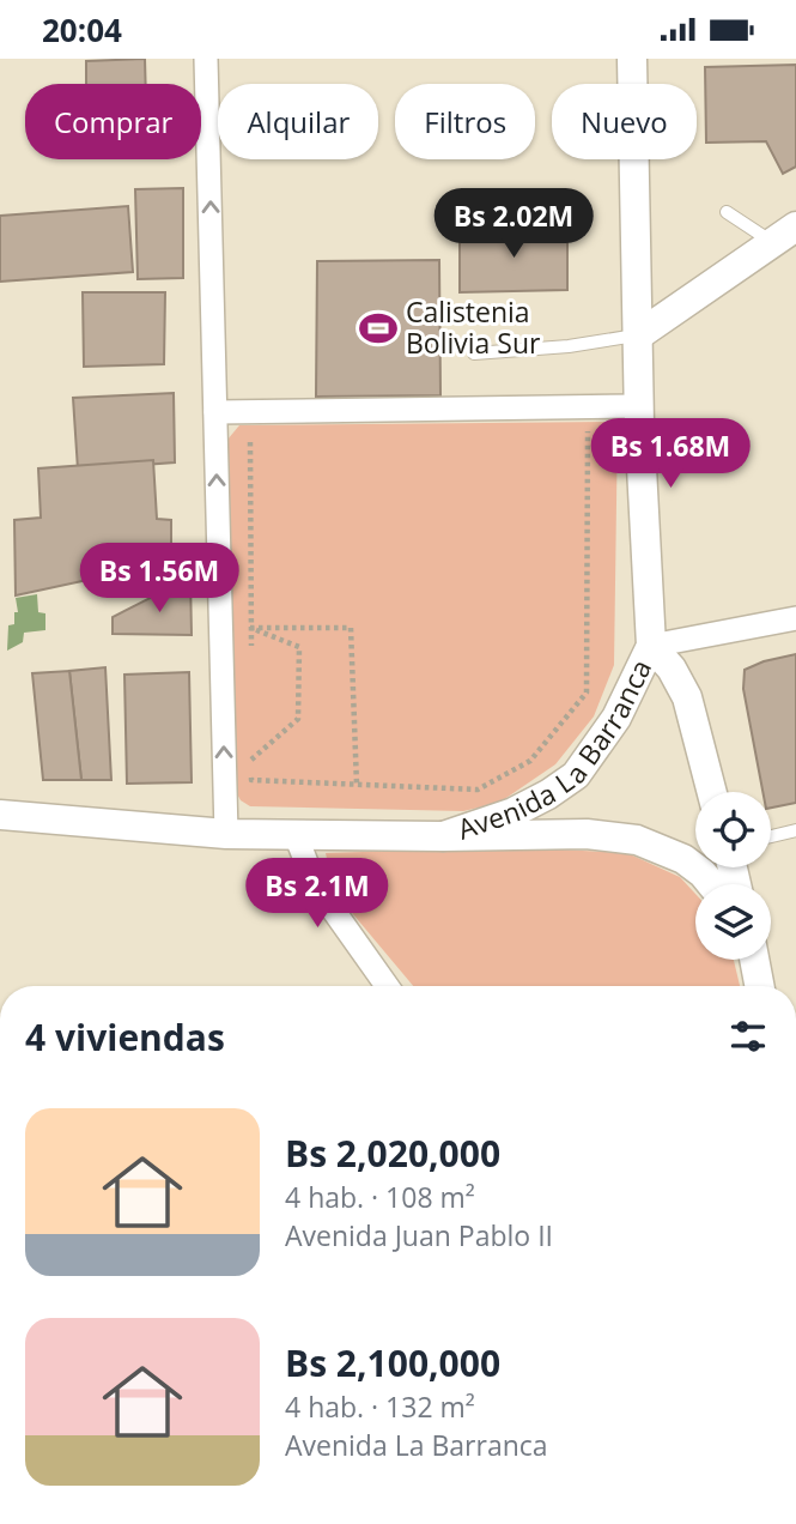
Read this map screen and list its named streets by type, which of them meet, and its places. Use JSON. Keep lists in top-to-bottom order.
{
  "streets": {
    "street": ["Avenida La Barranca"]
  },
  "places": {
    "sports": ["Calistenia Bolivia Sur"]
  },
  "page": {
    "status": "20:04",
    "chip": [
      "Comprar",
      "Alquilar",
      "Filtros",
      "Nuevo"
    ],
    "price": [
      "Bs 2.02M",
      "Bs 1.68M",
      "Bs 1.56M",
      "Bs 2.1M"
    ],
    "heading": "4 viviendas",
    "list": [
      {
        "name": "Bs 2,020,000",
        "note": "4 hab. · 108 m² · Avenida Juan Pablo II"
      },
      {
        "name": "Bs 2,100,000",
        "note": "4 hab. · 132 m² · Avenida La Barranca"
      }
    ]
  }
}
